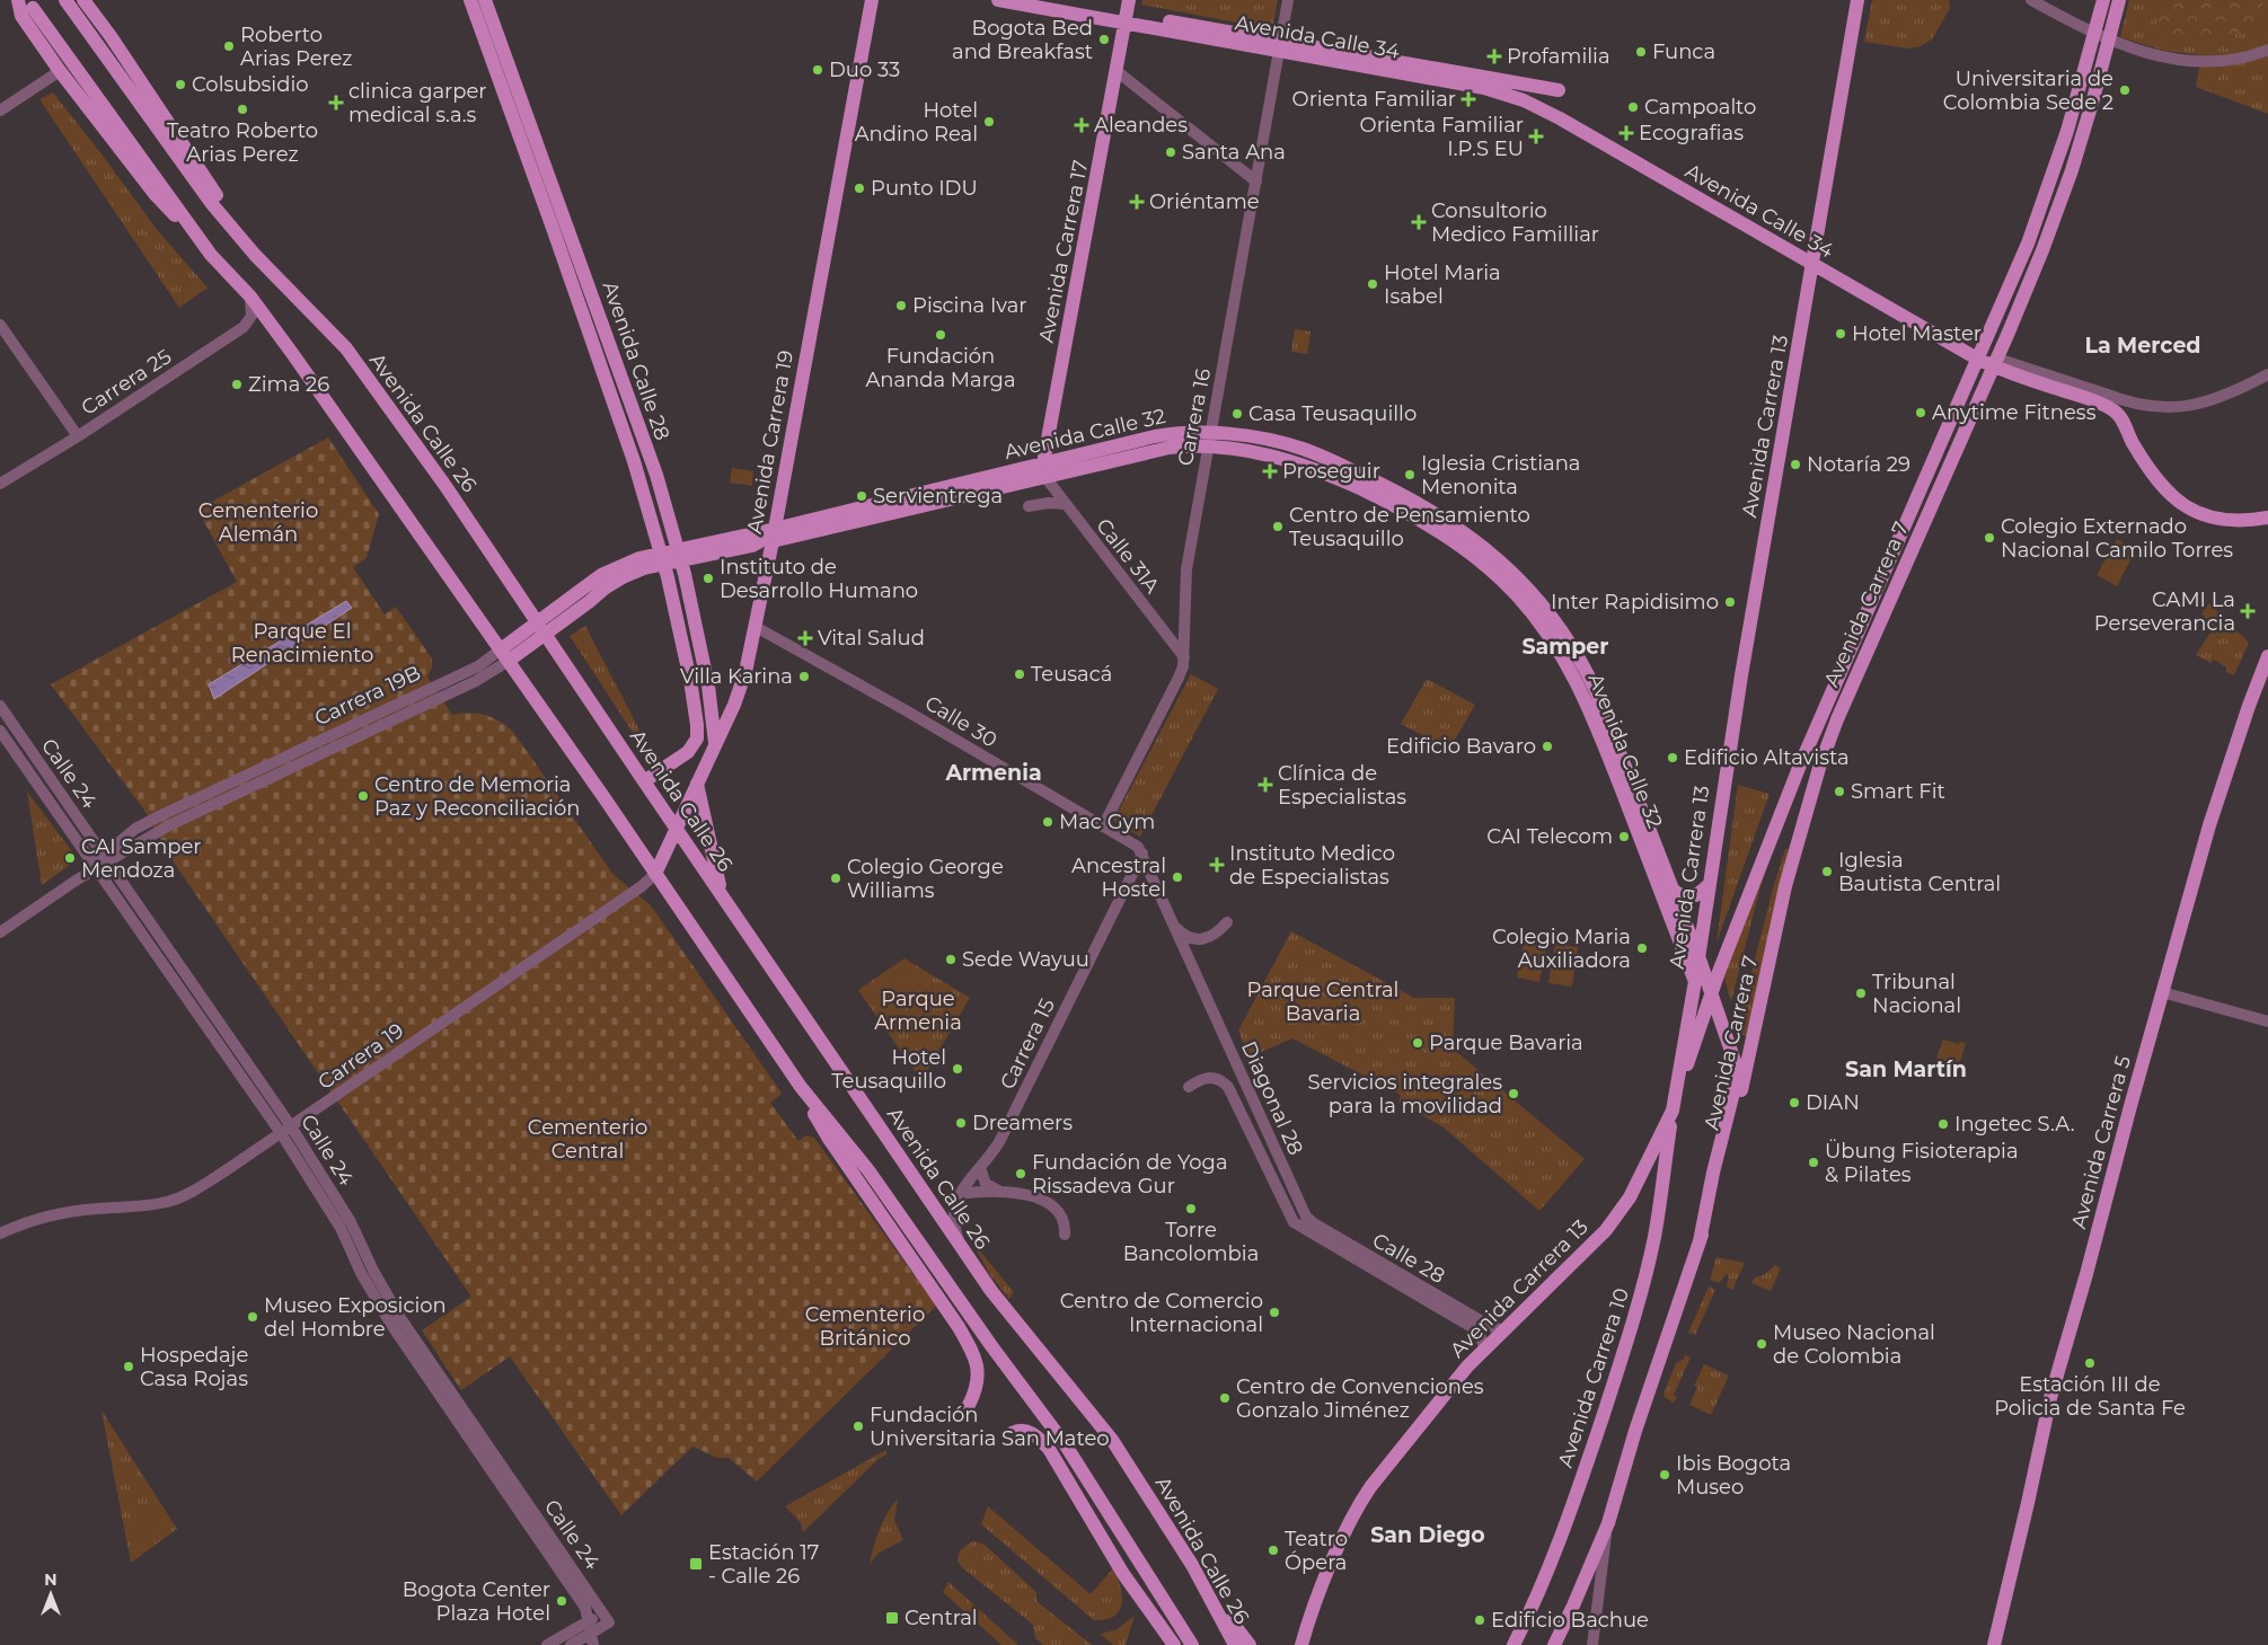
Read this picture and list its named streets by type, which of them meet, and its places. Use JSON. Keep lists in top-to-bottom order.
{
  "streets": {
    "main road": [
      "Avenida Calle 34",
      "Avenida Carrera 17",
      "Avenida Calle 28",
      "Avenida Calle 26",
      "Avenida Carrera 13",
      "Avenida Calle 32",
      "Avenida Carrera 19",
      "Avenida Carrera 7",
      "Carrera 19B",
      "Avenida Carrera 5",
      "Avenida Carrera 10"
    ],
    "street": [
      "Carrera 25",
      "Carrera 16",
      "Calle 31A",
      "Calle 30",
      "Calle 24",
      "Carrera 15",
      "Carrera 19",
      "Diagonal 28",
      "Calle 28"
    ]
  },
  "crossings": [
    ["Avenida Calle 34", "Avenida Carrera 17"],
    ["Avenida Calle 34", "Carrera 16"],
    ["Avenida Calle 34", "Avenida Carrera 13"],
    ["Avenida Calle 34", "Avenida Carrera 7"],
    ["Avenida Carrera 17", "Avenida Calle 32"],
    ["Avenida Carrera 17", "Calle 31A"],
    ["Avenida Calle 28", "Avenida Calle 26"],
    ["Avenida Calle 28", "Avenida Calle 32"],
    ["Avenida Calle 28", "Avenida Carrera 19"],
    ["Avenida Calle 28", "Carrera 19B"],
    ["Carrera 16", "Avenida Calle 32"],
    ["Carrera 16", "Calle 31A"],
    ["Carrera 16", "Calle 30"],
    ["Avenida Calle 26", "Avenida Carrera 19"],
    ["Avenida Calle 26", "Carrera 19B"],
    ["Avenida Carrera 13", "Avenida Calle 32"],
    ["Avenida Carrera 13", "Avenida Carrera 7"],
    ["Avenida Carrera 13", "Calle 28"],
    ["Avenida Carrera 13", "Avenida Carrera 10"],
    ["Avenida Calle 32", "Avenida Carrera 19"],
    ["Avenida Calle 32", "Calle 31A"],
    ["Avenida Calle 32", "Avenida Carrera 7"],
    ["Avenida Calle 32", "Carrera 19B"],
    ["Avenida Carrera 19", "Calle 30"],
    ["Avenida Carrera 19", "Carrera 19"],
    ["Avenida Carrera 7", "Avenida Carrera 10"],
    ["Carrera 19B", "Calle 24"],
    ["Calle 30", "Carrera 15"],
    ["Calle 30", "Diagonal 28"],
    ["Calle 24", "Carrera 19"],
    ["Carrera 15", "Diagonal 28"],
    ["Diagonal 28", "Calle 28"]
  ],
  "districts": [
    "La Merced",
    "Samper",
    "Armenia",
    "San Martín",
    "San Diego"
  ],
  "parks": [
    "Cementerio Alemán",
    "Parque El Renacimiento",
    "Parque Central Bavaria",
    "Parque Armenia",
    "Cementerio Central",
    "Cementerio Británico"
  ],
  "places": {
    "other": [
      "Bogota Bed and Breakfast",
      "Roberto Arias Perez",
      "Funca",
      "Duo 33",
      "Colsubsidio",
      "Universitaria de Colombia Sede 2",
      "Campoalto",
      "Teatro Roberto Arias Perez",
      "Hotel Andino Real",
      "Santa Ana",
      "Punto IDU",
      "Hotel Maria Isabel",
      "Piscina Ivar",
      "Hotel Master",
      "Fundación Ananda Marga",
      "Zima 26",
      "Anytime Fitness",
      "Casa Teusaquillo",
      "Notaría 29",
      "Iglesia Cristiana Menonita",
      "Servientrega",
      "Centro de Pensamiento Teusaquillo",
      "Colegio Externado Nacional Camilo Torres",
      "Instituto de Desarrollo Humano",
      "Inter Rapidisimo",
      "Teusacá",
      "Villa Karina",
      "Edificio Bavaro",
      "Edificio Altavista",
      "Smart Fit",
      "Centro de Memoria Paz y Reconciliación",
      "Mac Gym",
      "CAI Telecom",
      "CAI Samper Mendoza",
      "Iglesia Bautista Central",
      "Ancestral Hostel",
      "Colegio George Williams",
      "Colegio Maria Auxiliadora",
      "Sede Wayuu",
      "Tribunal Nacional",
      "Parque Bavaria",
      "Hotel Teusaquillo",
      "Servicios integrales para la movilidad",
      "DIAN",
      "Dreamers",
      "Ingetec S.A.",
      "Übung Fisioterapia & Pilates",
      "Fundación de Yoga Rissadeva Gur",
      "Torre Bancolombia",
      "Centro de Comercio Internacional",
      "Museo Exposicion del Hombre",
      "Museo Nacional de Colombia",
      "Estación III de Policia de Santa Fe",
      "Hospedaje Casa Rojas",
      "Centro de Convenciones Gonzalo Jiménez",
      "Fundación Universitaria San Mateo",
      "Ibis Bogota Museo",
      "Teatro Ópera",
      "Bogota Center Plaza Hotel",
      "Edificio Bachue"
    ],
    "health": [
      "Profamilia",
      "Orienta Familiar",
      "clinica garper medical s.a.s",
      "Aleandes",
      "Ecografias",
      "Orienta Familiar I.P.S EU",
      "Oriéntame",
      "Consultorio Medico Familliar",
      "Proseguir",
      "CAMI La Perseverancia",
      "Vital Salud",
      "Clínica de Especialistas",
      "Instituto Medico de Especialistas"
    ],
    "transit": ["Estación 17 - Calle 26", "Central"]
  },
  "north": "top"
}
